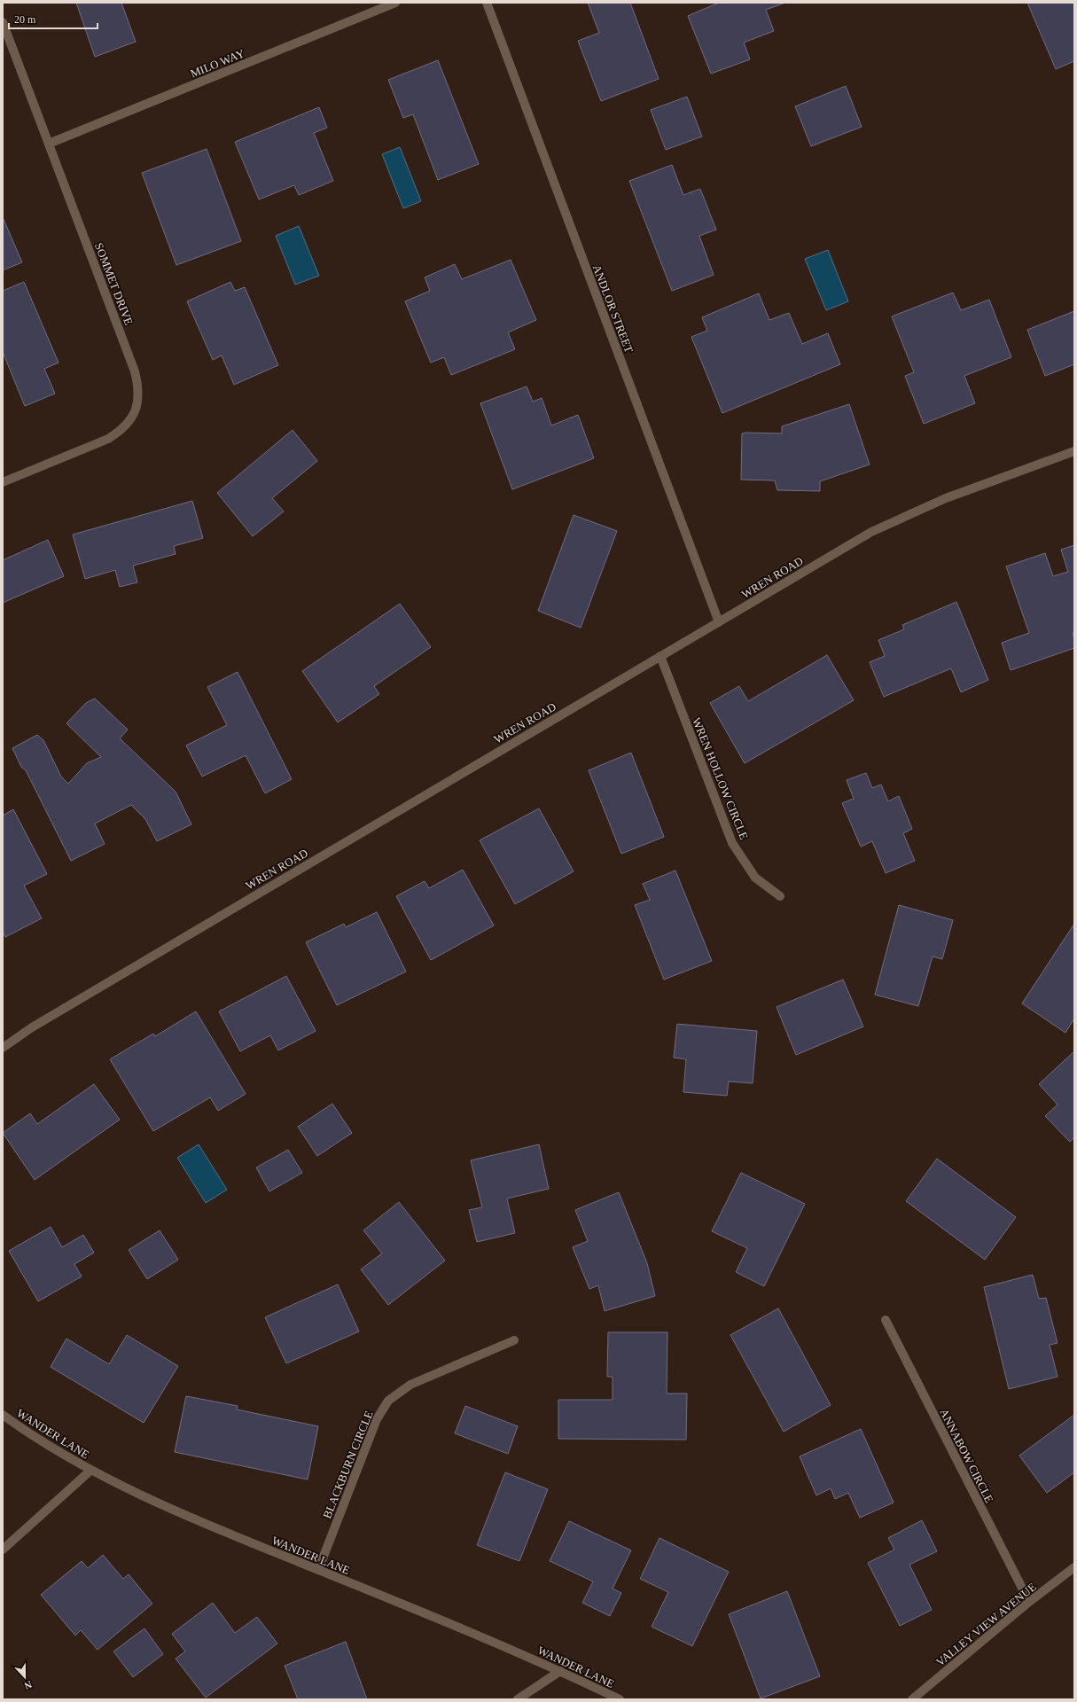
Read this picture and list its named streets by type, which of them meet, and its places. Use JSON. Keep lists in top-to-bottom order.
{
  "streets": {
    "street": [
      "MILO WAY",
      "SOMMET DRIVE",
      "ANDLOR STREET",
      "WREN ROAD",
      "WREN HOLLOW CIRCLE",
      "WANDER LANE",
      "ANNABOW CIRCLE",
      "BLACKBURN CIRCLE",
      "VALLEY VIEW AVENUE"
    ]
  },
  "crossings": [
    ["MILO WAY", "SOMMET DRIVE"],
    ["ANDLOR STREET", "WREN ROAD"],
    ["WREN ROAD", "WREN HOLLOW CIRCLE"],
    ["WANDER LANE", "BLACKBURN CIRCLE"],
    ["ANNABOW CIRCLE", "VALLEY VIEW AVENUE"]
  ],
  "scale_bar": "20 m",
  "north": "bottom"
}
